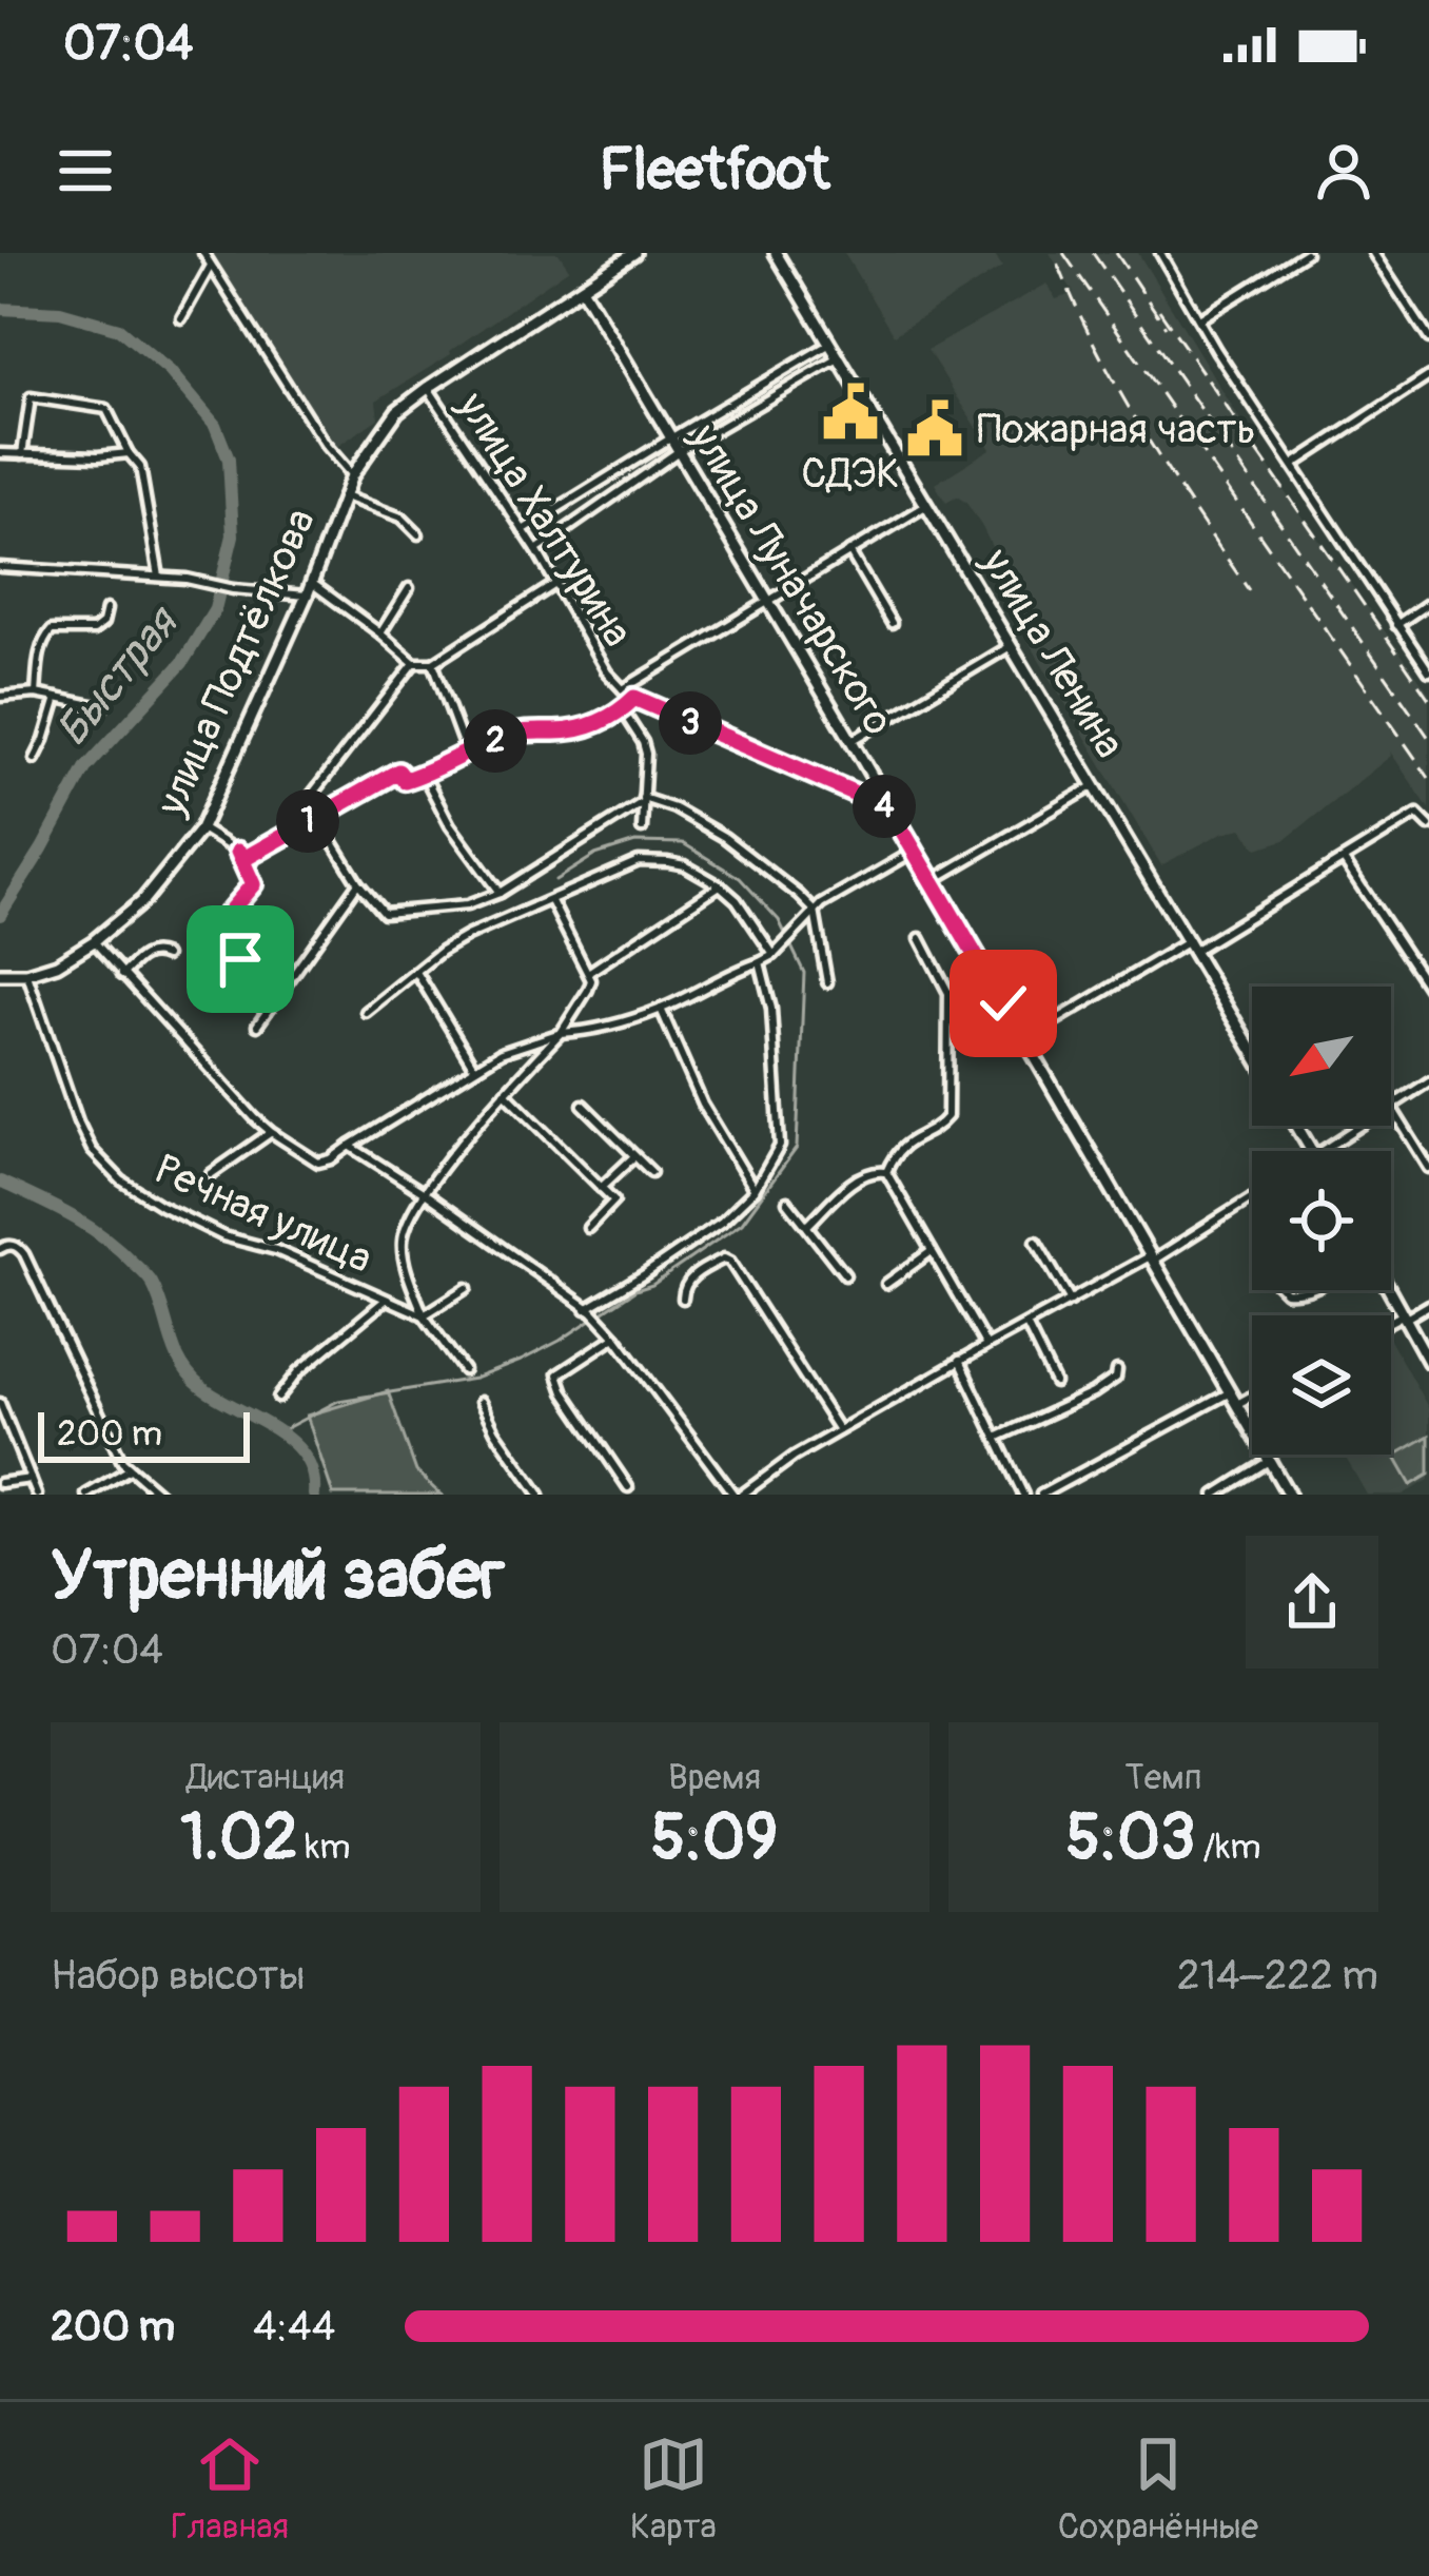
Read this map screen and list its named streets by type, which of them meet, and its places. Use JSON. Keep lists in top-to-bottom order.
{
  "streets": {
    "main road": ["улица Луначарского", "улица Ленина", "улица Подтёлкова"],
    "street": ["улица Халтурина", "Речная улица"]
  },
  "crossings": [
    ["улица Халтурина", "улица Луначарского"],
    ["улица Халтурина", "улица Подтёлкова"],
    ["улица Луначарского", "улица Подтёлкова"],
    ["улица Подтёлкова", "Речная улица"]
  ],
  "water": ["Быстрая"],
  "places": {
    "public building": ["СДЭК", "Пожарная часть"]
  },
  "scale_bar": "200 m",
  "north": "bottom left",
  "page": {
    "status": "07:04",
    "header": "Fleetfoot",
    "pins": [
      "3",
      "2",
      "4",
      "1"
    ],
    "scale": "200 m",
    "heading": ["Утренний забег", "07:04"],
    "stats": [
      ["Дистанция", "1.02 km"],
      ["Время", "5:09"],
      ["Темп", "5:03 /km"]
    ],
    "chart": ["Набор высоты", "214–222 m"],
    "list": [
      {
        "name": "200 m",
        "note": "4:44"
      }
    ],
    "tabs": ["Главная", "Карта", "Сохранённые"]
  }
}
